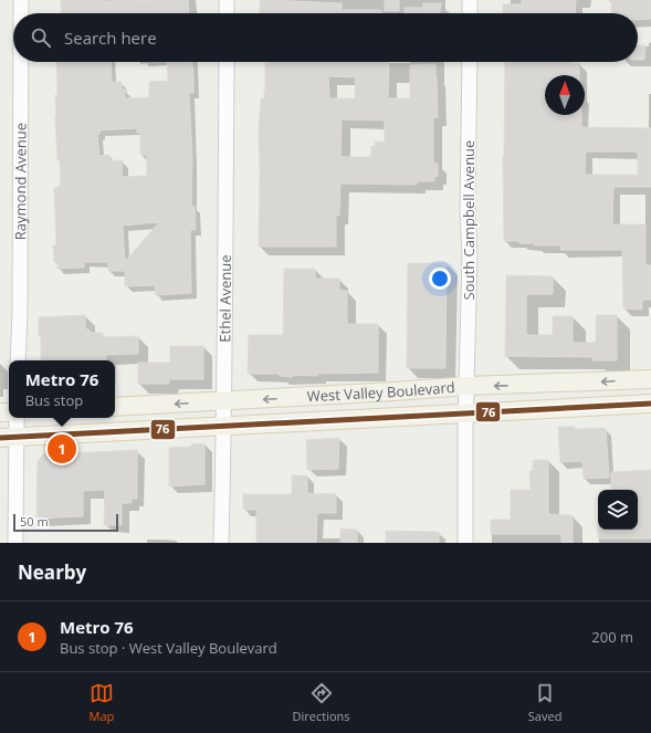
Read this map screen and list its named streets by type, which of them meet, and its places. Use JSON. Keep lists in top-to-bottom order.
{
  "streets": {
    "main road": ["West Valley Boulevard"],
    "street": ["Raymond Avenue", "South Campbell Avenue", "Ethel Avenue"]
  },
  "crossings": [
    ["South Campbell Avenue", "West Valley Boulevard"],
    ["Ethel Avenue", "West Valley Boulevard"]
  ],
  "lines": ["transit line 76"],
  "scale_bar": "50 m",
  "north": "top",
  "page": {
    "search": "Search here",
    "popup": ["Metro 76", "Bus stop"],
    "pins": "1",
    "scale": "50 m",
    "heading": "Nearby",
    "list": [
      {
        "mark": "1",
        "name": "Metro 76",
        "note": "Bus stop · West Valley Boulevard",
        "value": "200 m"
      }
    ],
    "nav": ["Map", "Directions", "Saved"]
  }
}
